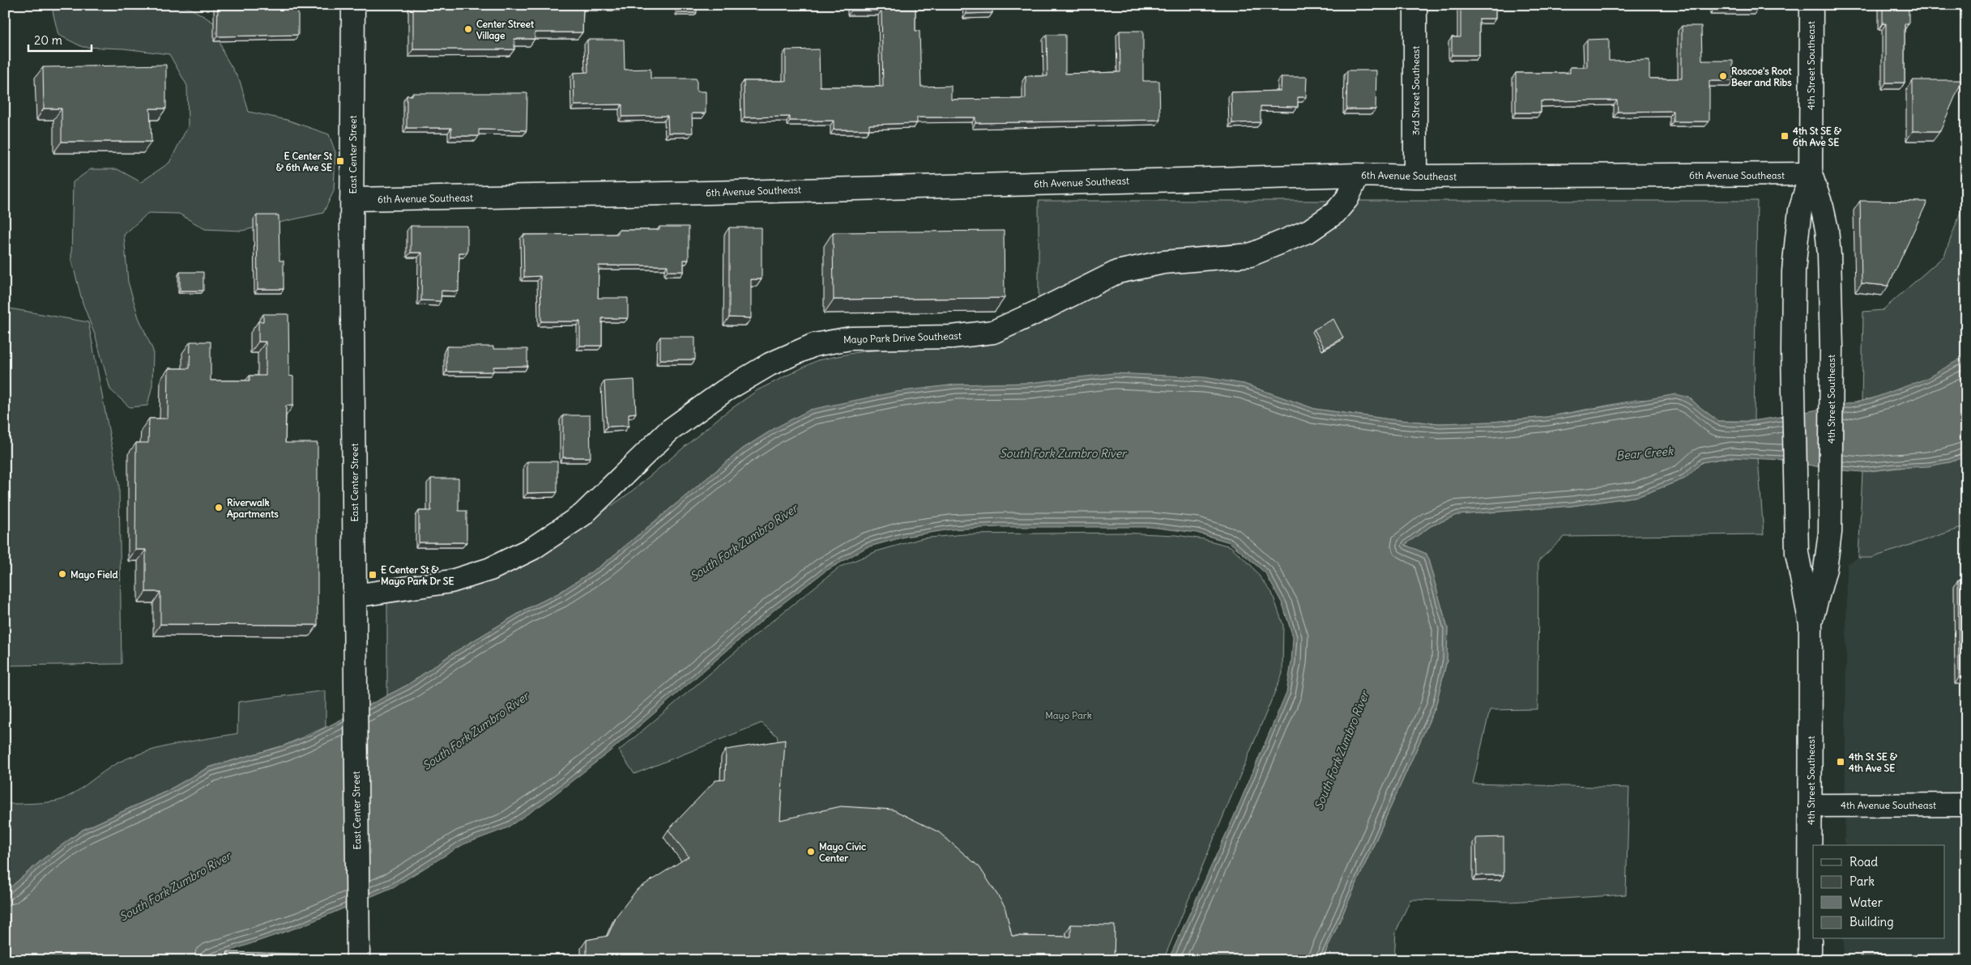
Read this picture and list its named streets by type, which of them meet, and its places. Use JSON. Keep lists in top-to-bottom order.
{
  "streets": {
    "street": [
      "4th Street Southeast",
      "3rd Street Southeast",
      "East Center Street",
      "6th Avenue Southeast",
      "Mayo Park Drive Southeast",
      "4th Avenue Southeast"
    ]
  },
  "crossings": [
    ["4th Street Southeast", "6th Avenue Southeast"],
    ["4th Street Southeast", "4th Avenue Southeast"],
    ["3rd Street Southeast", "6th Avenue Southeast"],
    ["East Center Street", "6th Avenue Southeast"],
    ["East Center Street", "Mayo Park Drive Southeast"],
    ["6th Avenue Southeast", "Mayo Park Drive Southeast"]
  ],
  "water": ["South Fork Zumbro River", "Bear Creek"],
  "parks": ["Mayo Park"],
  "places": {
    "other": [
      "Center Street Village",
      "Roscoe's Root Beer and Ribs",
      "Riverwalk Apartments",
      "Mayo Field",
      "Mayo Civic Center"
    ],
    "transit": [
      "4th St SE & 6th Ave SE",
      "E Center St & 6th Ave SE",
      "E Center St & Mayo Park Dr SE",
      "4th St SE & 4th Ave SE"
    ]
  },
  "legend": [
    "Road",
    "Park",
    "Water",
    "Building"
  ],
  "scale_bar": "20 m"
}
